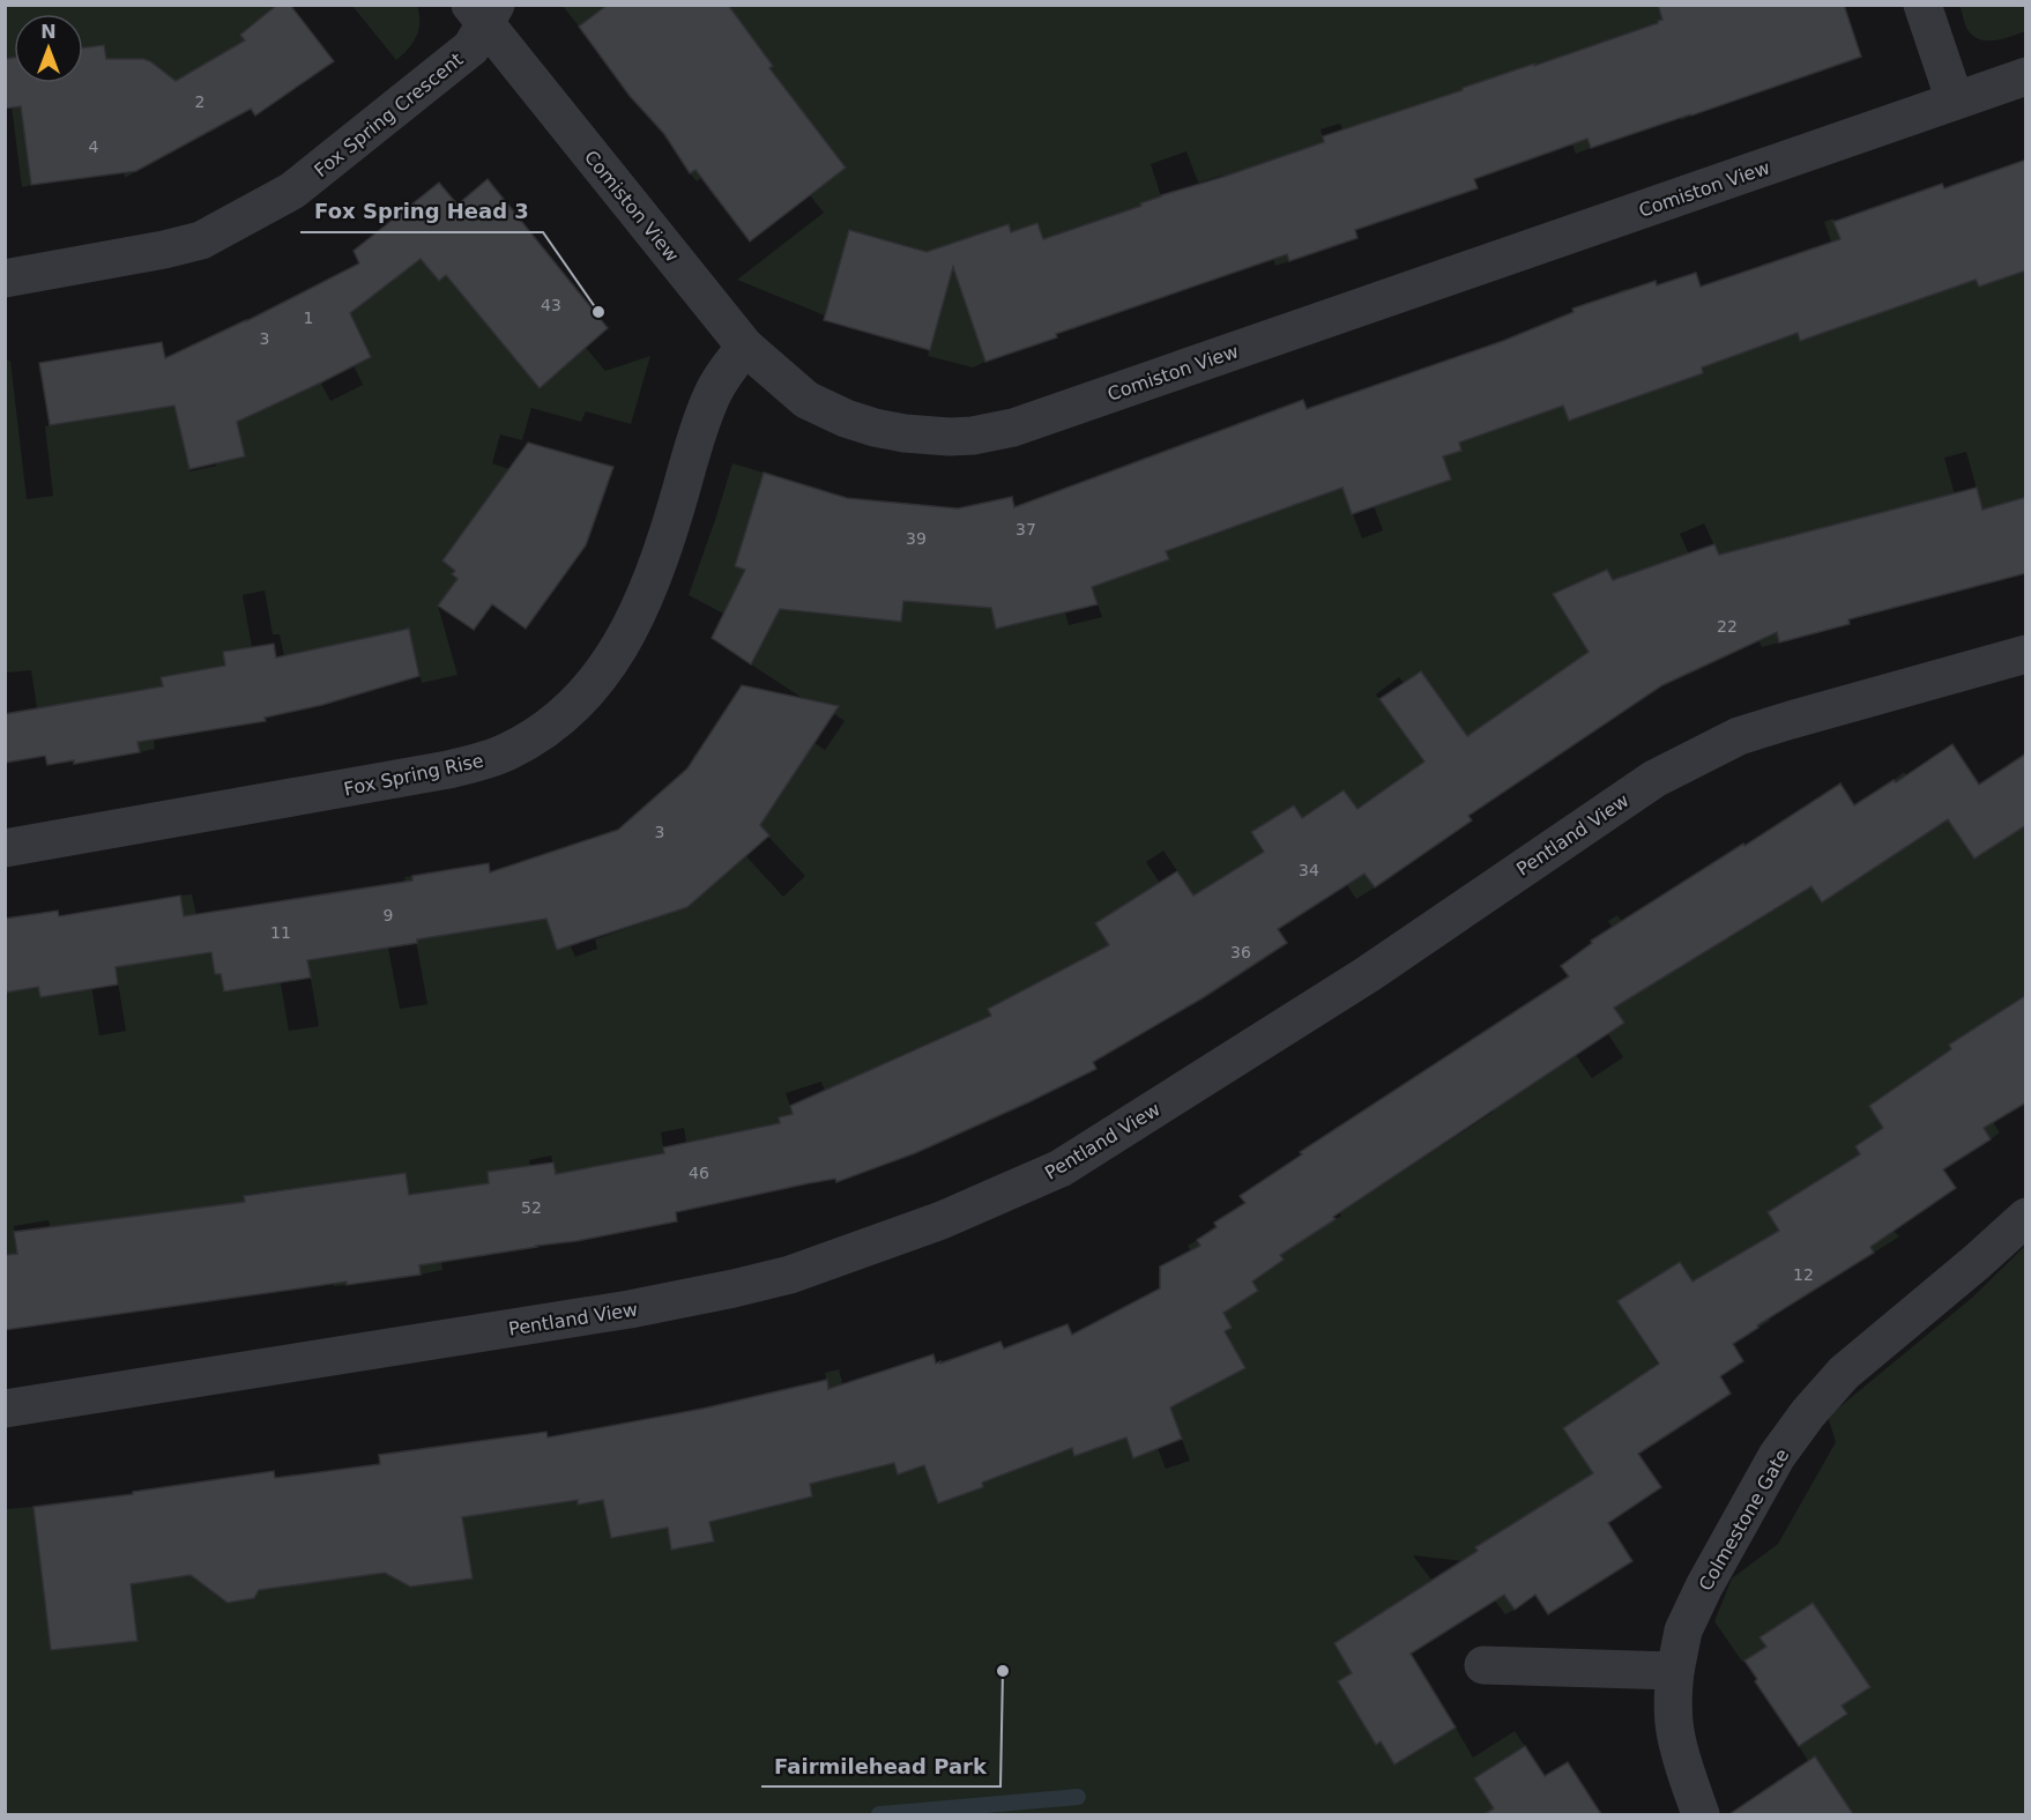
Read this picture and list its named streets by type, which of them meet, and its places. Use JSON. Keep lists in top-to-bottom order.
{
  "streets": {
    "street": [
      "Fox Spring Crescent",
      "Comiston View",
      "Fox Spring Rise",
      "Pentland View",
      "Colmestone Gate"
    ]
  },
  "crossings": [
    ["Fox Spring Crescent", "Comiston View"],
    ["Comiston View", "Fox Spring Rise"]
  ],
  "places": ["Fox Spring Head 3", "Fairmilehead Park"],
  "house_numbers": [
    "2",
    "4",
    "43",
    "1",
    "3",
    "37",
    "39",
    "22",
    "3",
    "34",
    "9",
    "11",
    "36",
    "46",
    "52",
    "12"
  ],
  "north": "top"
}
